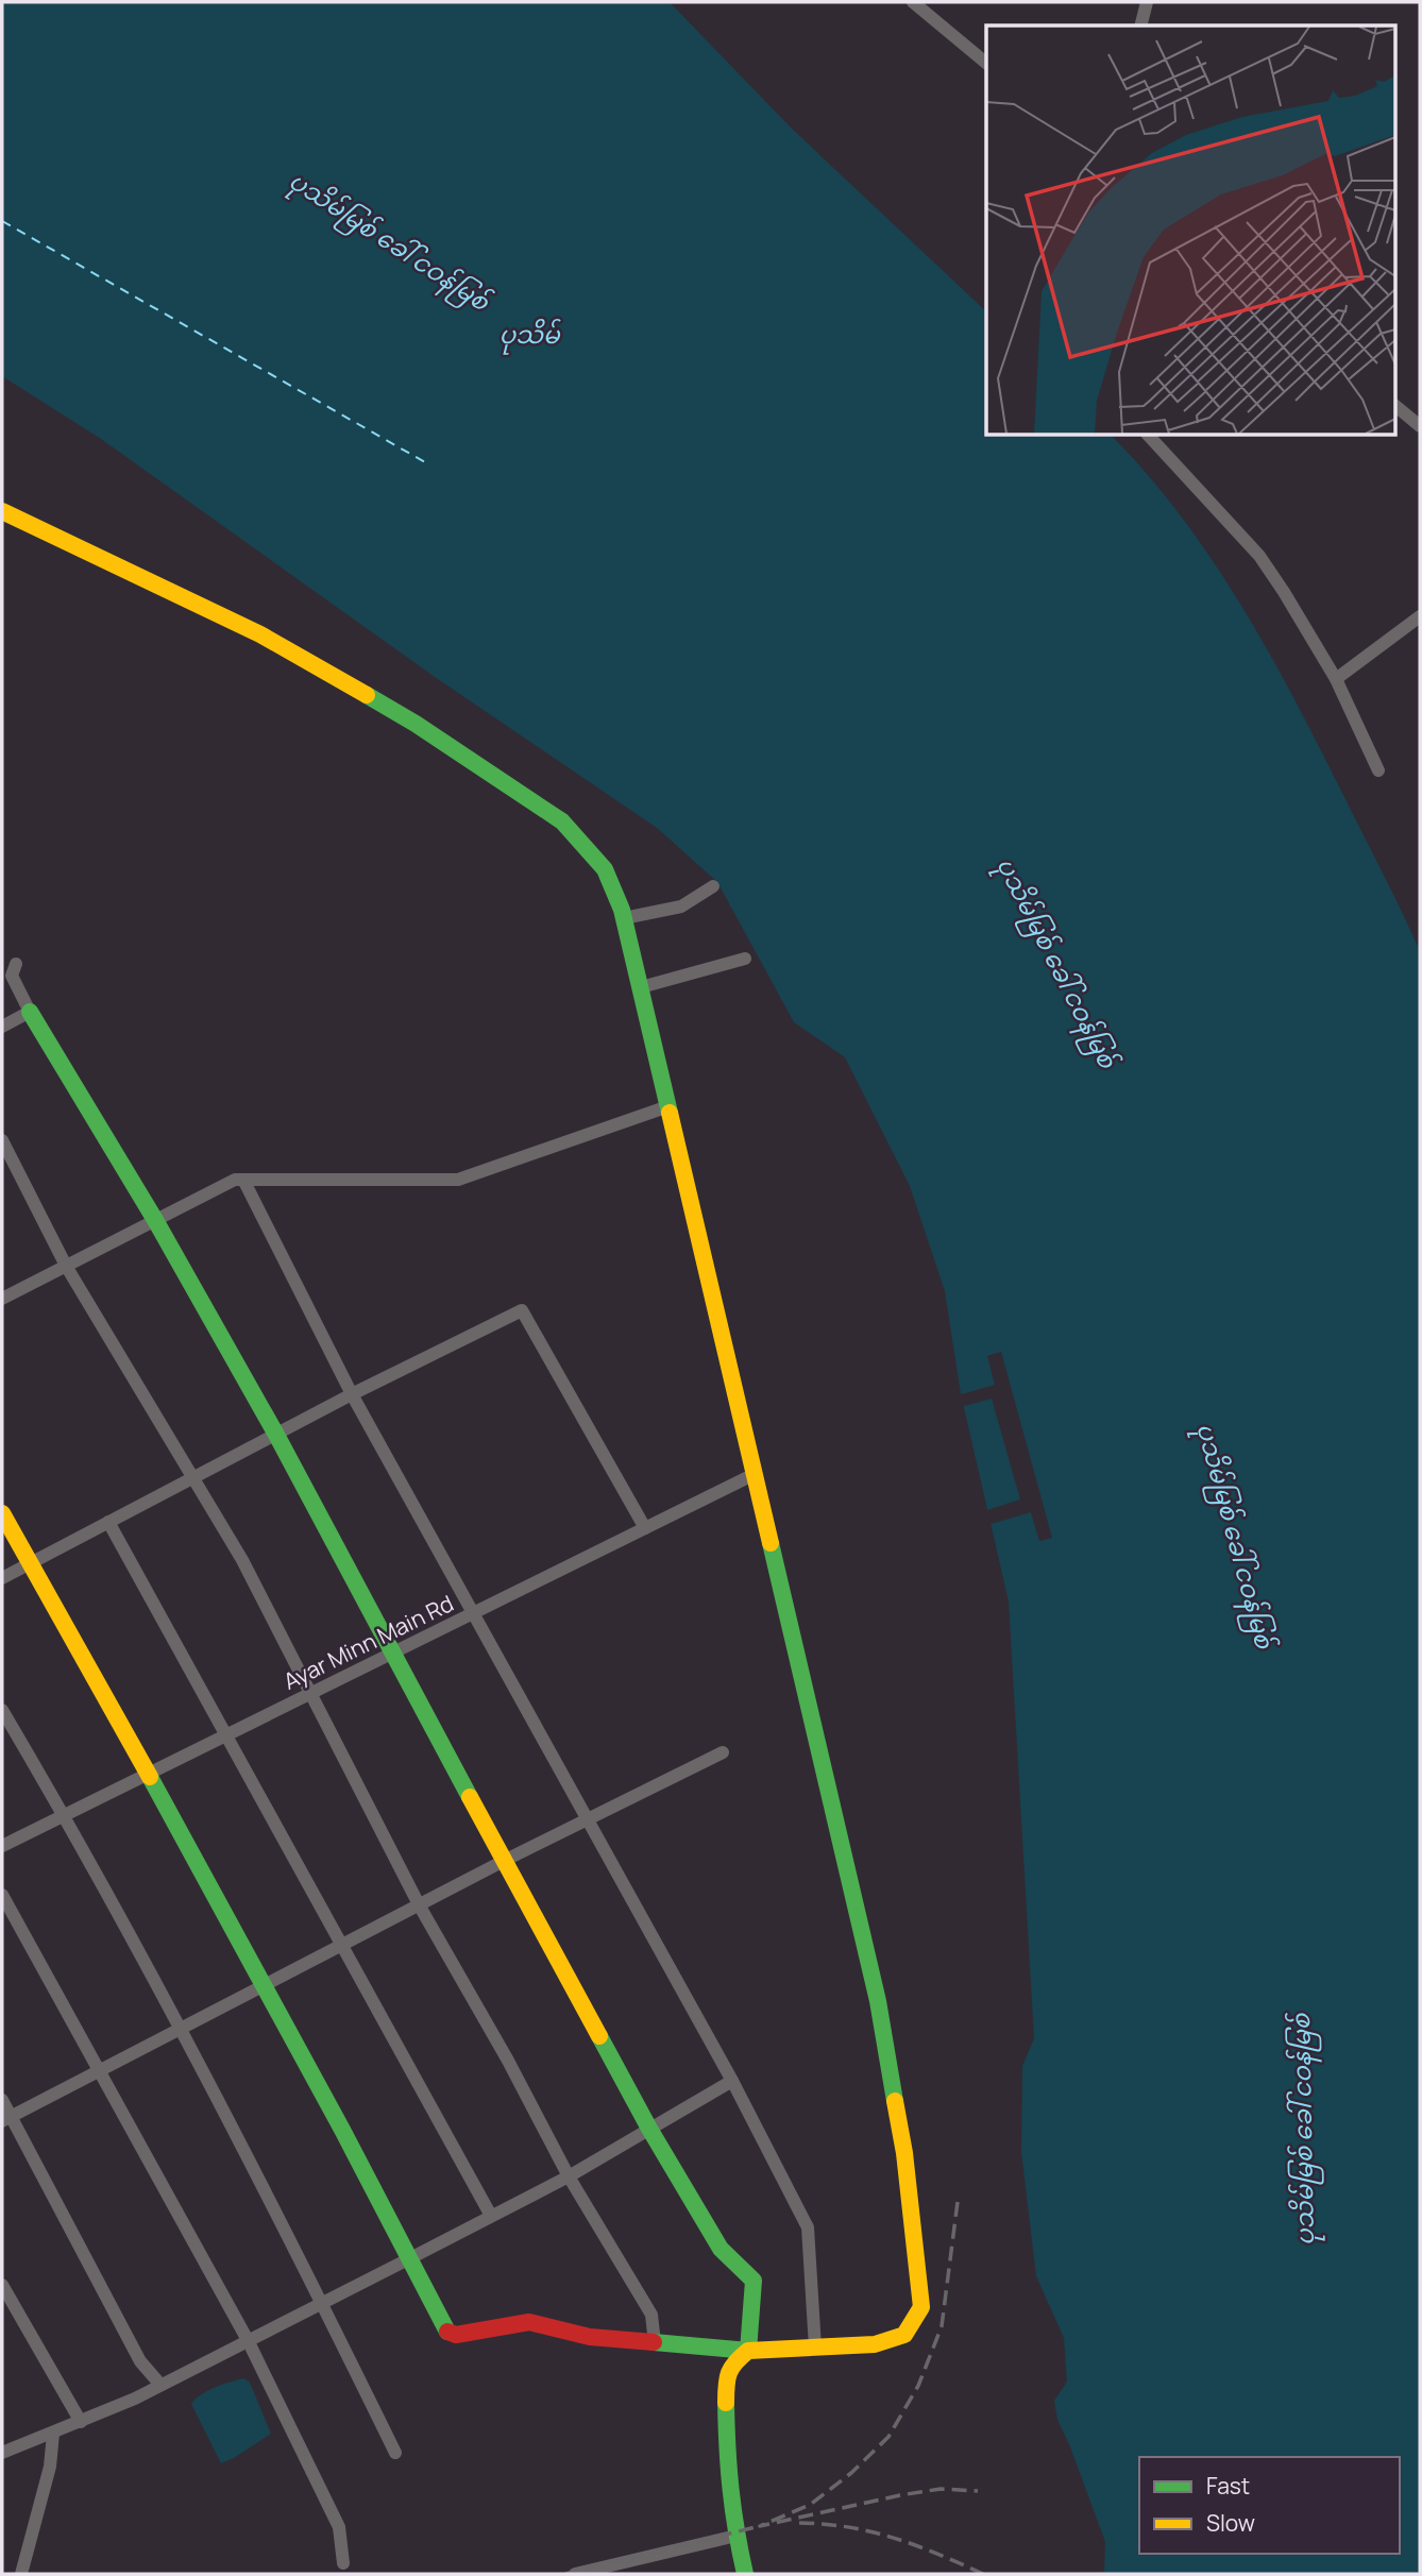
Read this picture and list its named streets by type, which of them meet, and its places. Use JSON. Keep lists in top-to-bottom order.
{
  "streets": {
    "street": ["Ayar Minn Main Rd"]
  },
  "water": ["ပုသိမ်မြစ် ခေါ် ငဝန်မြစ်", "ပုသိမ်"],
  "legend": ["Fast", "Slow"]
}
